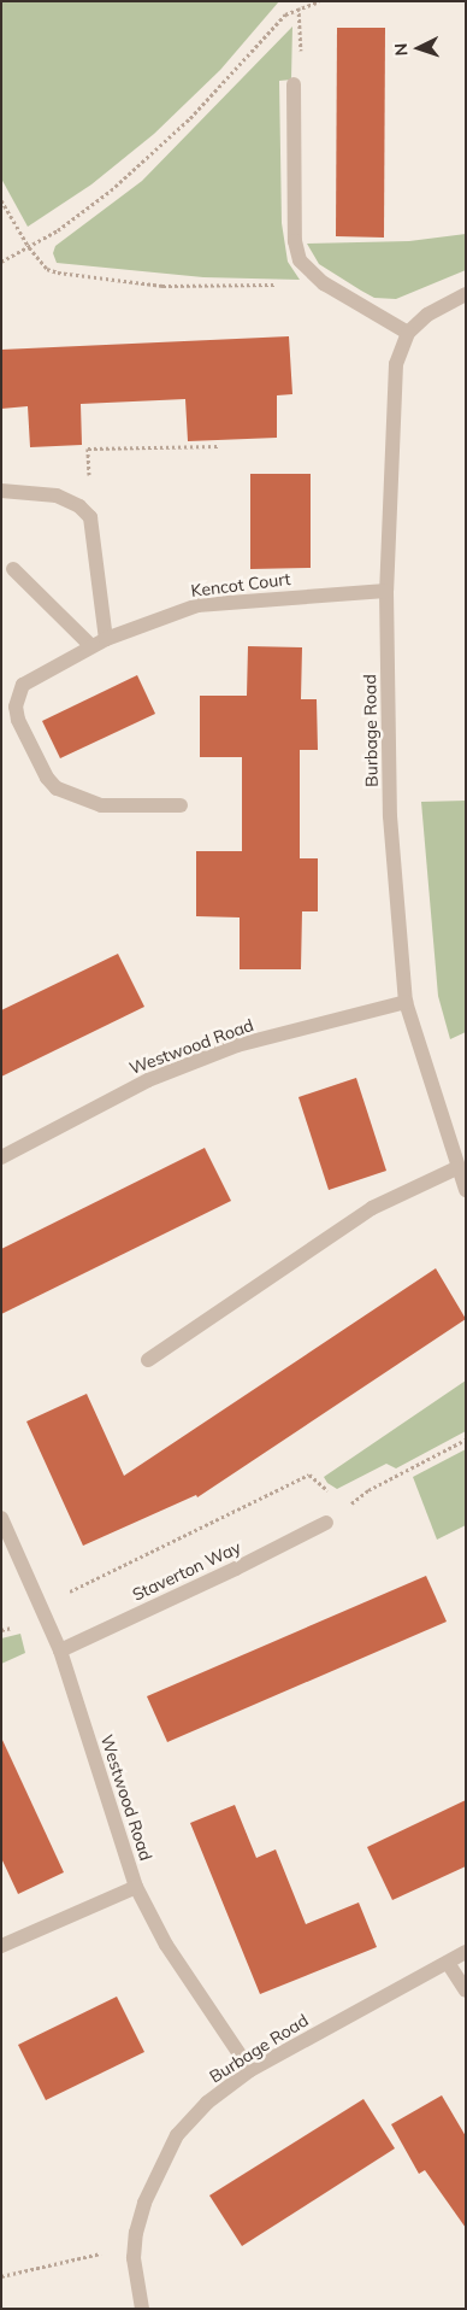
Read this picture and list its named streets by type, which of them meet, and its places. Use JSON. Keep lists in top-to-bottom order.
{
  "streets": {
    "street": [
      "Kencot Court",
      "Burbage Road",
      "Westwood Road",
      "Staverton Way"
    ]
  },
  "crossings": [
    ["Kencot Court", "Burbage Road"],
    ["Burbage Road", "Westwood Road"],
    ["Westwood Road", "Staverton Way"]
  ],
  "north": "left"
}
